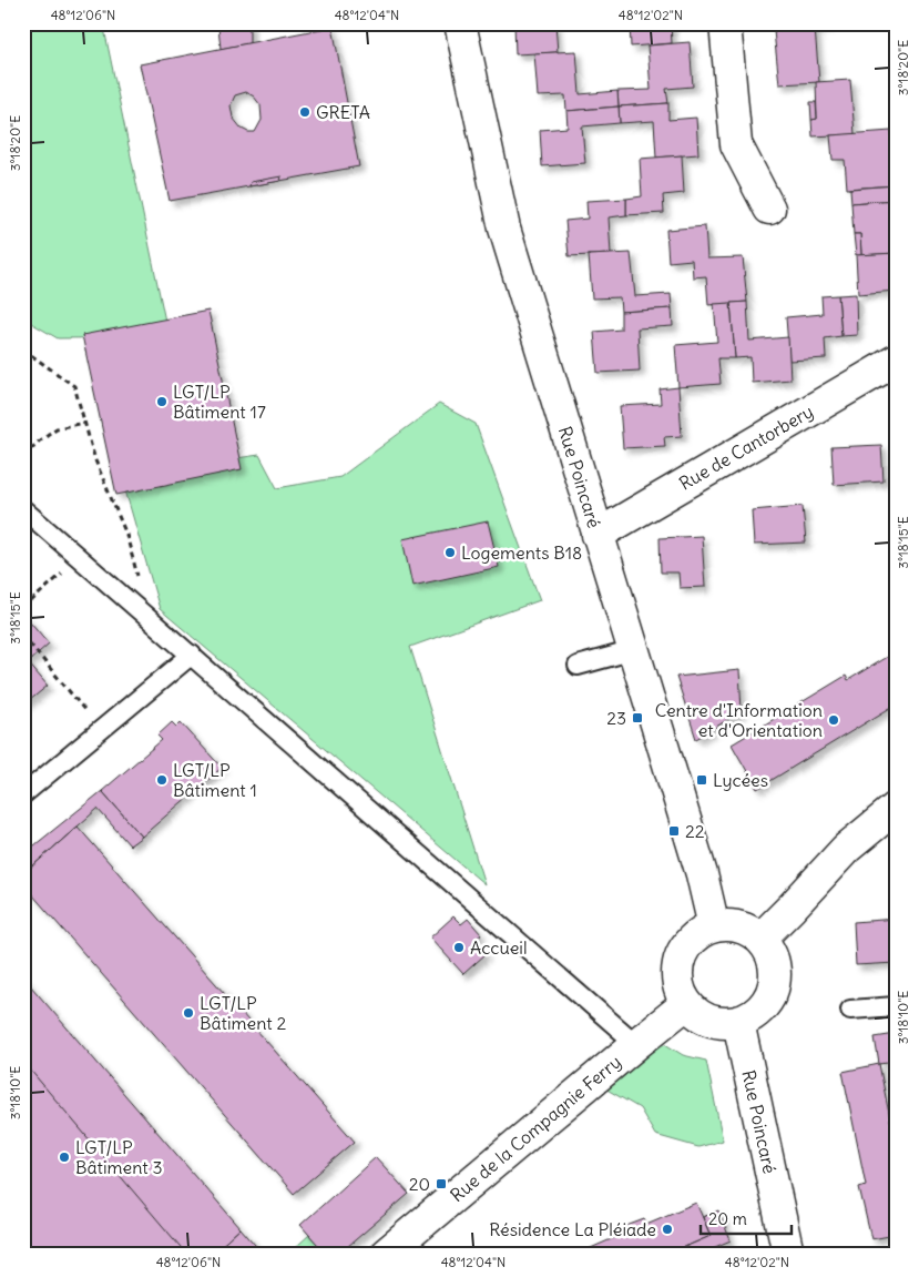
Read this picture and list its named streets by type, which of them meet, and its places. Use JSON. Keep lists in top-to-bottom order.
{
  "streets": {
    "street": ["Rue de Cantorbery", "Rue Poincaré", "Rue de la Compagnie Ferry"]
  },
  "crossings": [
    ["Rue de Cantorbery", "Rue Poincaré"],
    ["Rue Poincaré", "Rue de la Compagnie Ferry"]
  ],
  "places": {
    "other": [
      "GRETA",
      "LGT/LP Bâtiment 17",
      "Logements B18",
      "Centre d'Information et d'Orientation",
      "LGT/LP Bâtiment 1",
      "Accueil",
      "LGT/LP Bâtiment 2",
      "LGT/LP Bâtiment 3",
      "Résidence La Pléiade"
    ],
    "transit": [
      "23",
      "Lycées",
      "22",
      "20"
    ]
  },
  "scale_bar": "20 m",
  "coordinates": [
    "48°12'06\"N",
    "48°12'04\"N",
    "48°12'02\"N",
    "3°18'20\"E",
    "3°18'15\"E",
    "3°18'10\"E"
  ]
}
